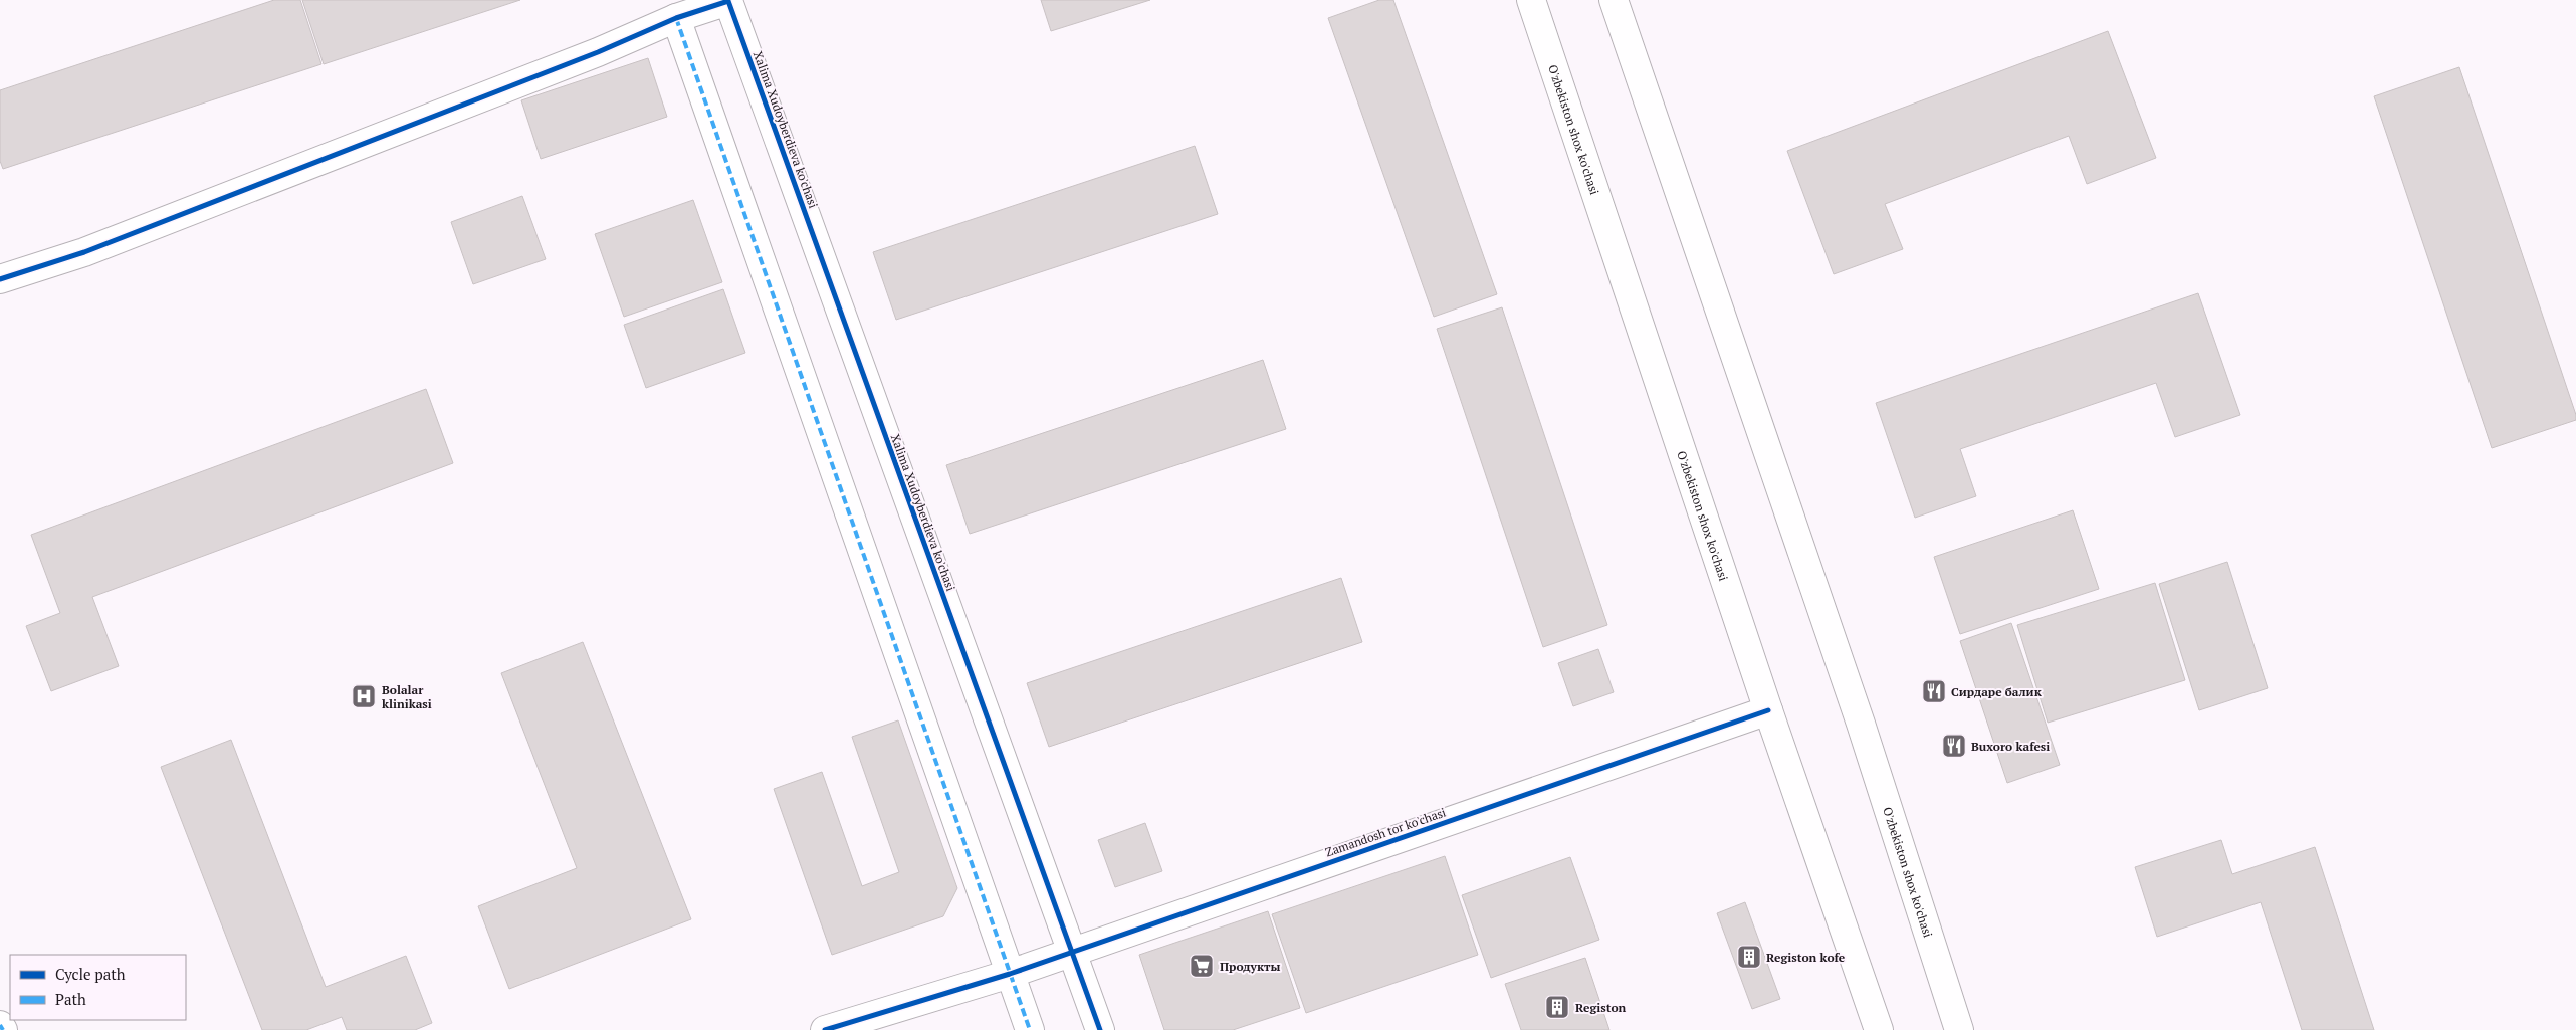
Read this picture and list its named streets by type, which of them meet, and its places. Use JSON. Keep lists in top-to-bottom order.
{
  "streets": {
    "street": ["Xalima Xudoyberdieva ko'chasi", "O'zbekiston shox ko'chasi", "Zamandosh tor ko'chasi"]
  },
  "crossings": [
    ["Xalima Xudoyberdieva ko'chasi", "Zamandosh tor ko'chasi"],
    ["O'zbekiston shox ko'chasi", "Zamandosh tor ko'chasi"]
  ],
  "places": {
    "restaurant": ["Сирдаре балик", "Buxoro kafesi"],
    "hospital": ["Bolalar klinikasi"],
    "building": ["Registon kofe", "Registon"],
    "supermarket": ["Продукты"]
  },
  "legend": ["Cycle path", "Path"]
}
